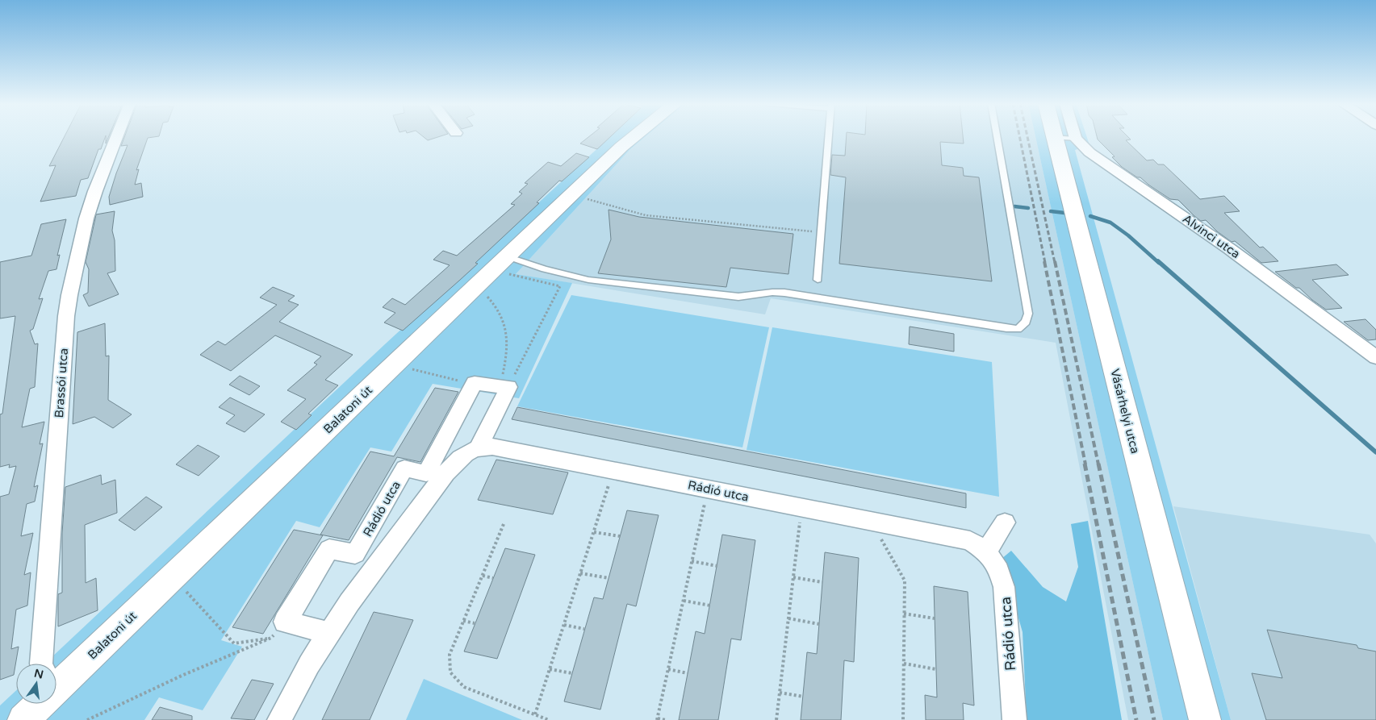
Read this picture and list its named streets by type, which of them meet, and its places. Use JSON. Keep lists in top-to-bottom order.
{
  "streets": {
    "main road": ["Balatoni út", "Vásárhelyi utca"],
    "street": ["Alvinci utca", "Brassói utca", "Rádió utca"]
  },
  "crossings": [
    ["Alvinci utca", "Vásárhelyi utca"]
  ],
  "north": "top"
}
